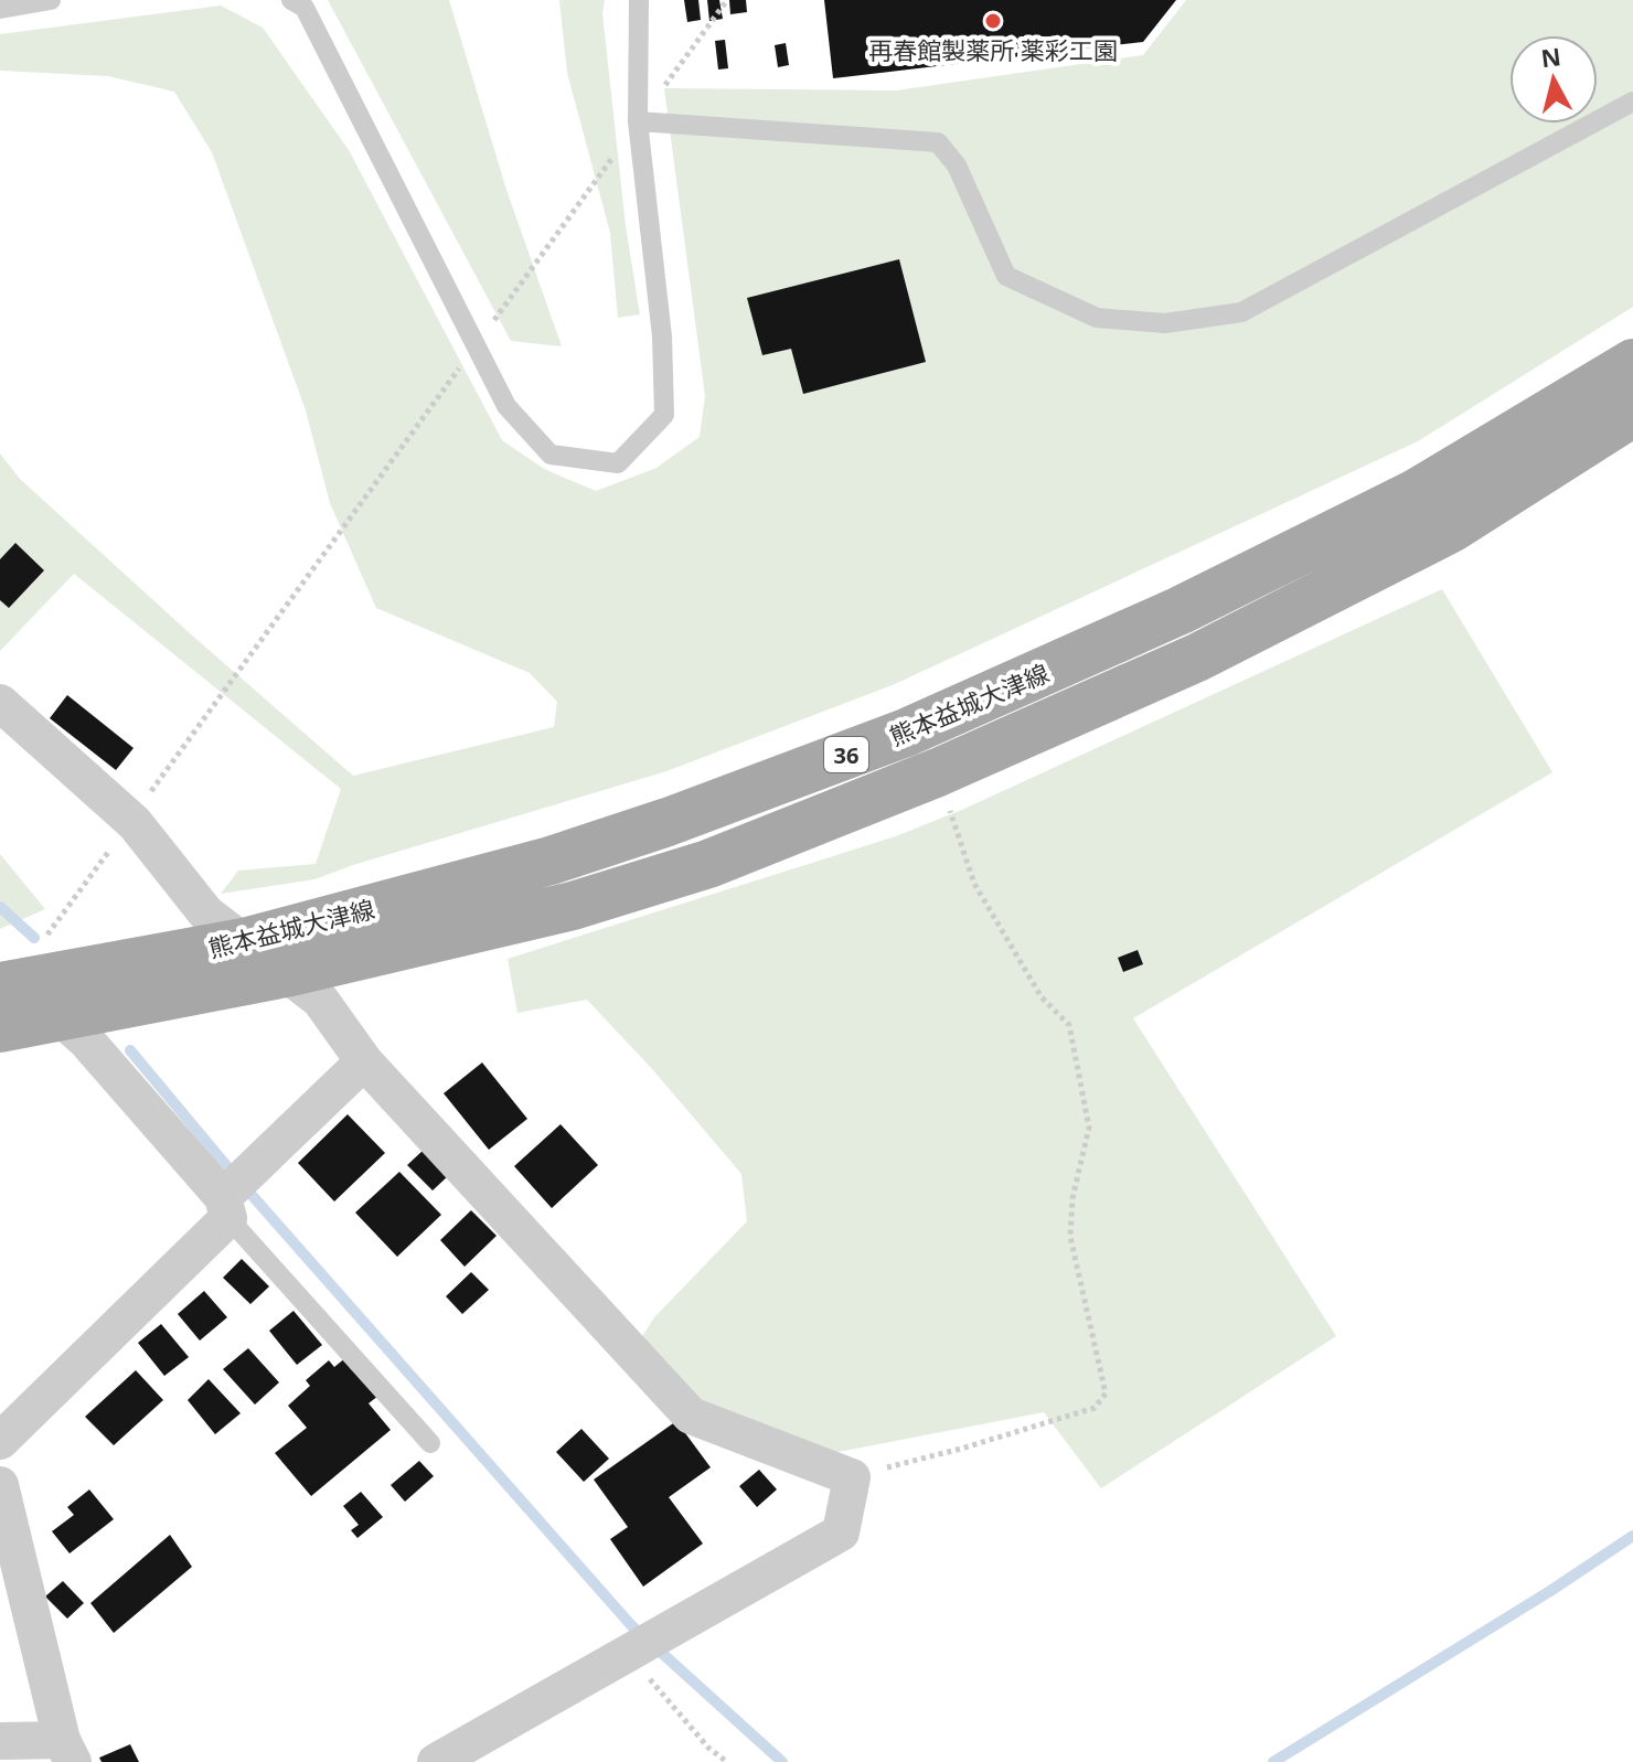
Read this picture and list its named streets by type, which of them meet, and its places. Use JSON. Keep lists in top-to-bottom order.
{
  "streets": {
    "main road": ["熊本益城大津線", "36"]
  },
  "places": ["再春館製薬所 薬彩工園"],
  "north": "top"
}
